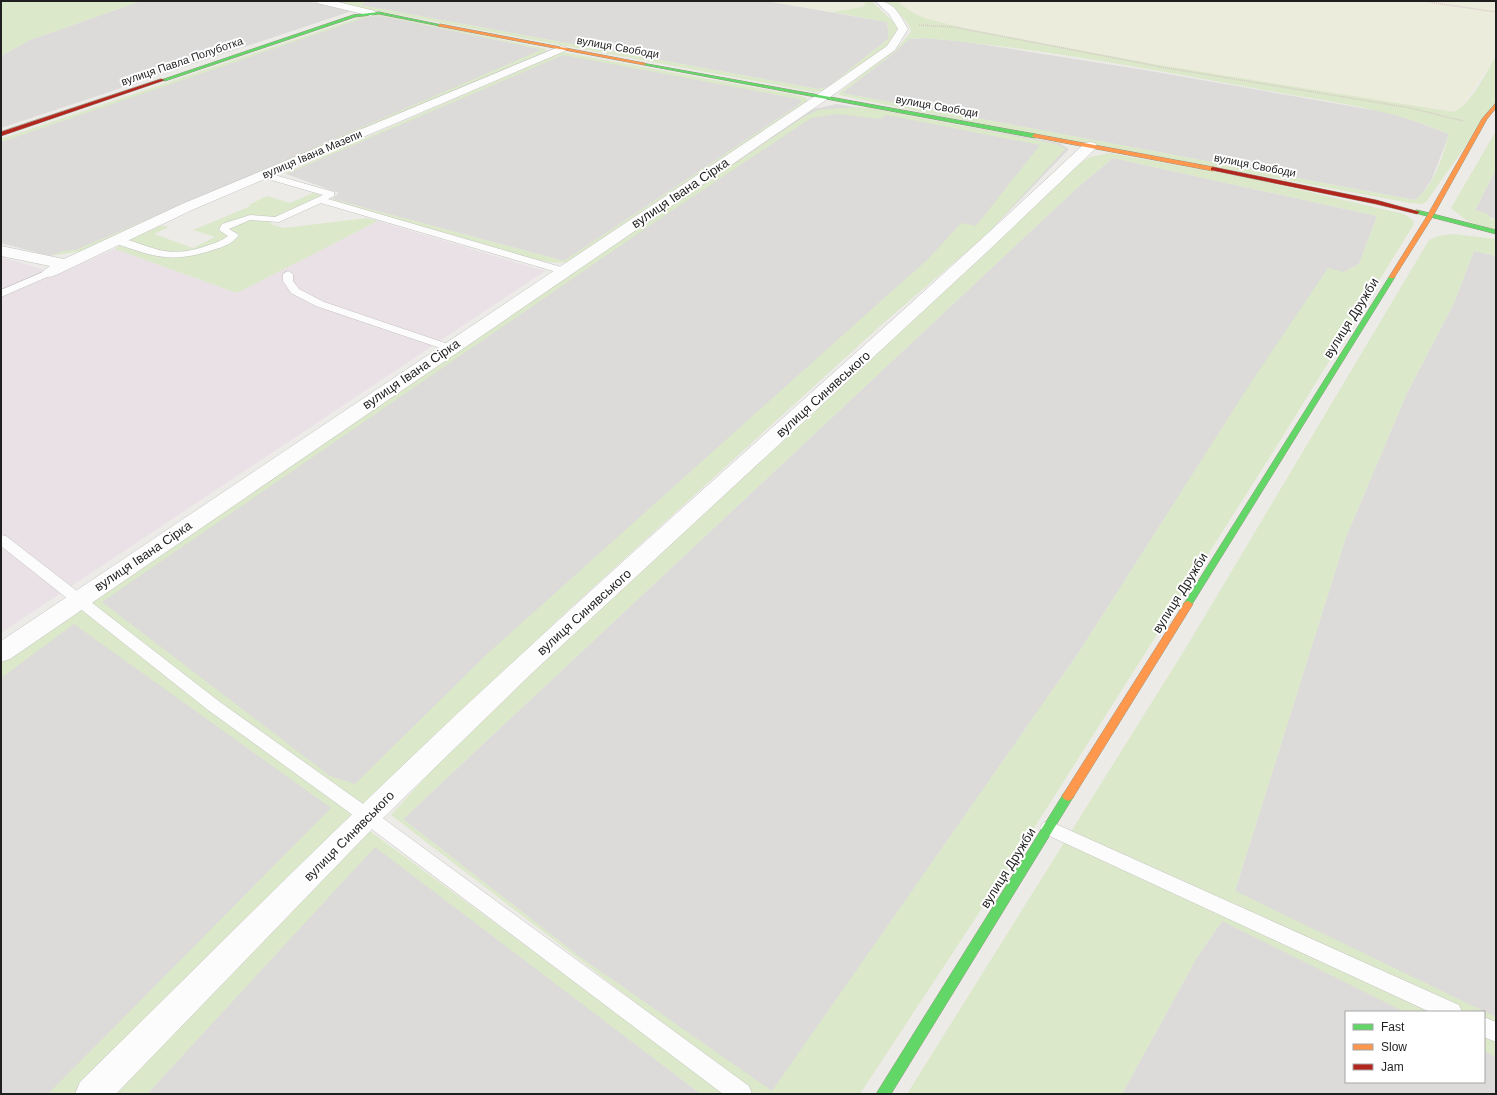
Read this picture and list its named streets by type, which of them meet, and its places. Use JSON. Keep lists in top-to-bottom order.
{
  "streets": {
    "street": [
      "вулиця Свободи",
      "вулиця Павла Полуботка",
      "вулиця Івана Мазепи",
      "вулиця Івана Сірка",
      "вулиця Дружби",
      "вулиця Синявського"
    ]
  },
  "crossings": [
    ["вулиця Свободи", "вулиця Павла Полуботка"],
    ["вулиця Свободи", "вулиця Івана Мазепи"],
    ["вулиця Свободи", "вулиця Івана Сірка"],
    ["вулиця Свободи", "вулиця Дружби"],
    ["вулиця Свободи", "вулиця Синявського"]
  ],
  "legend": ["Fast", "Slow", "Jam"]
}
